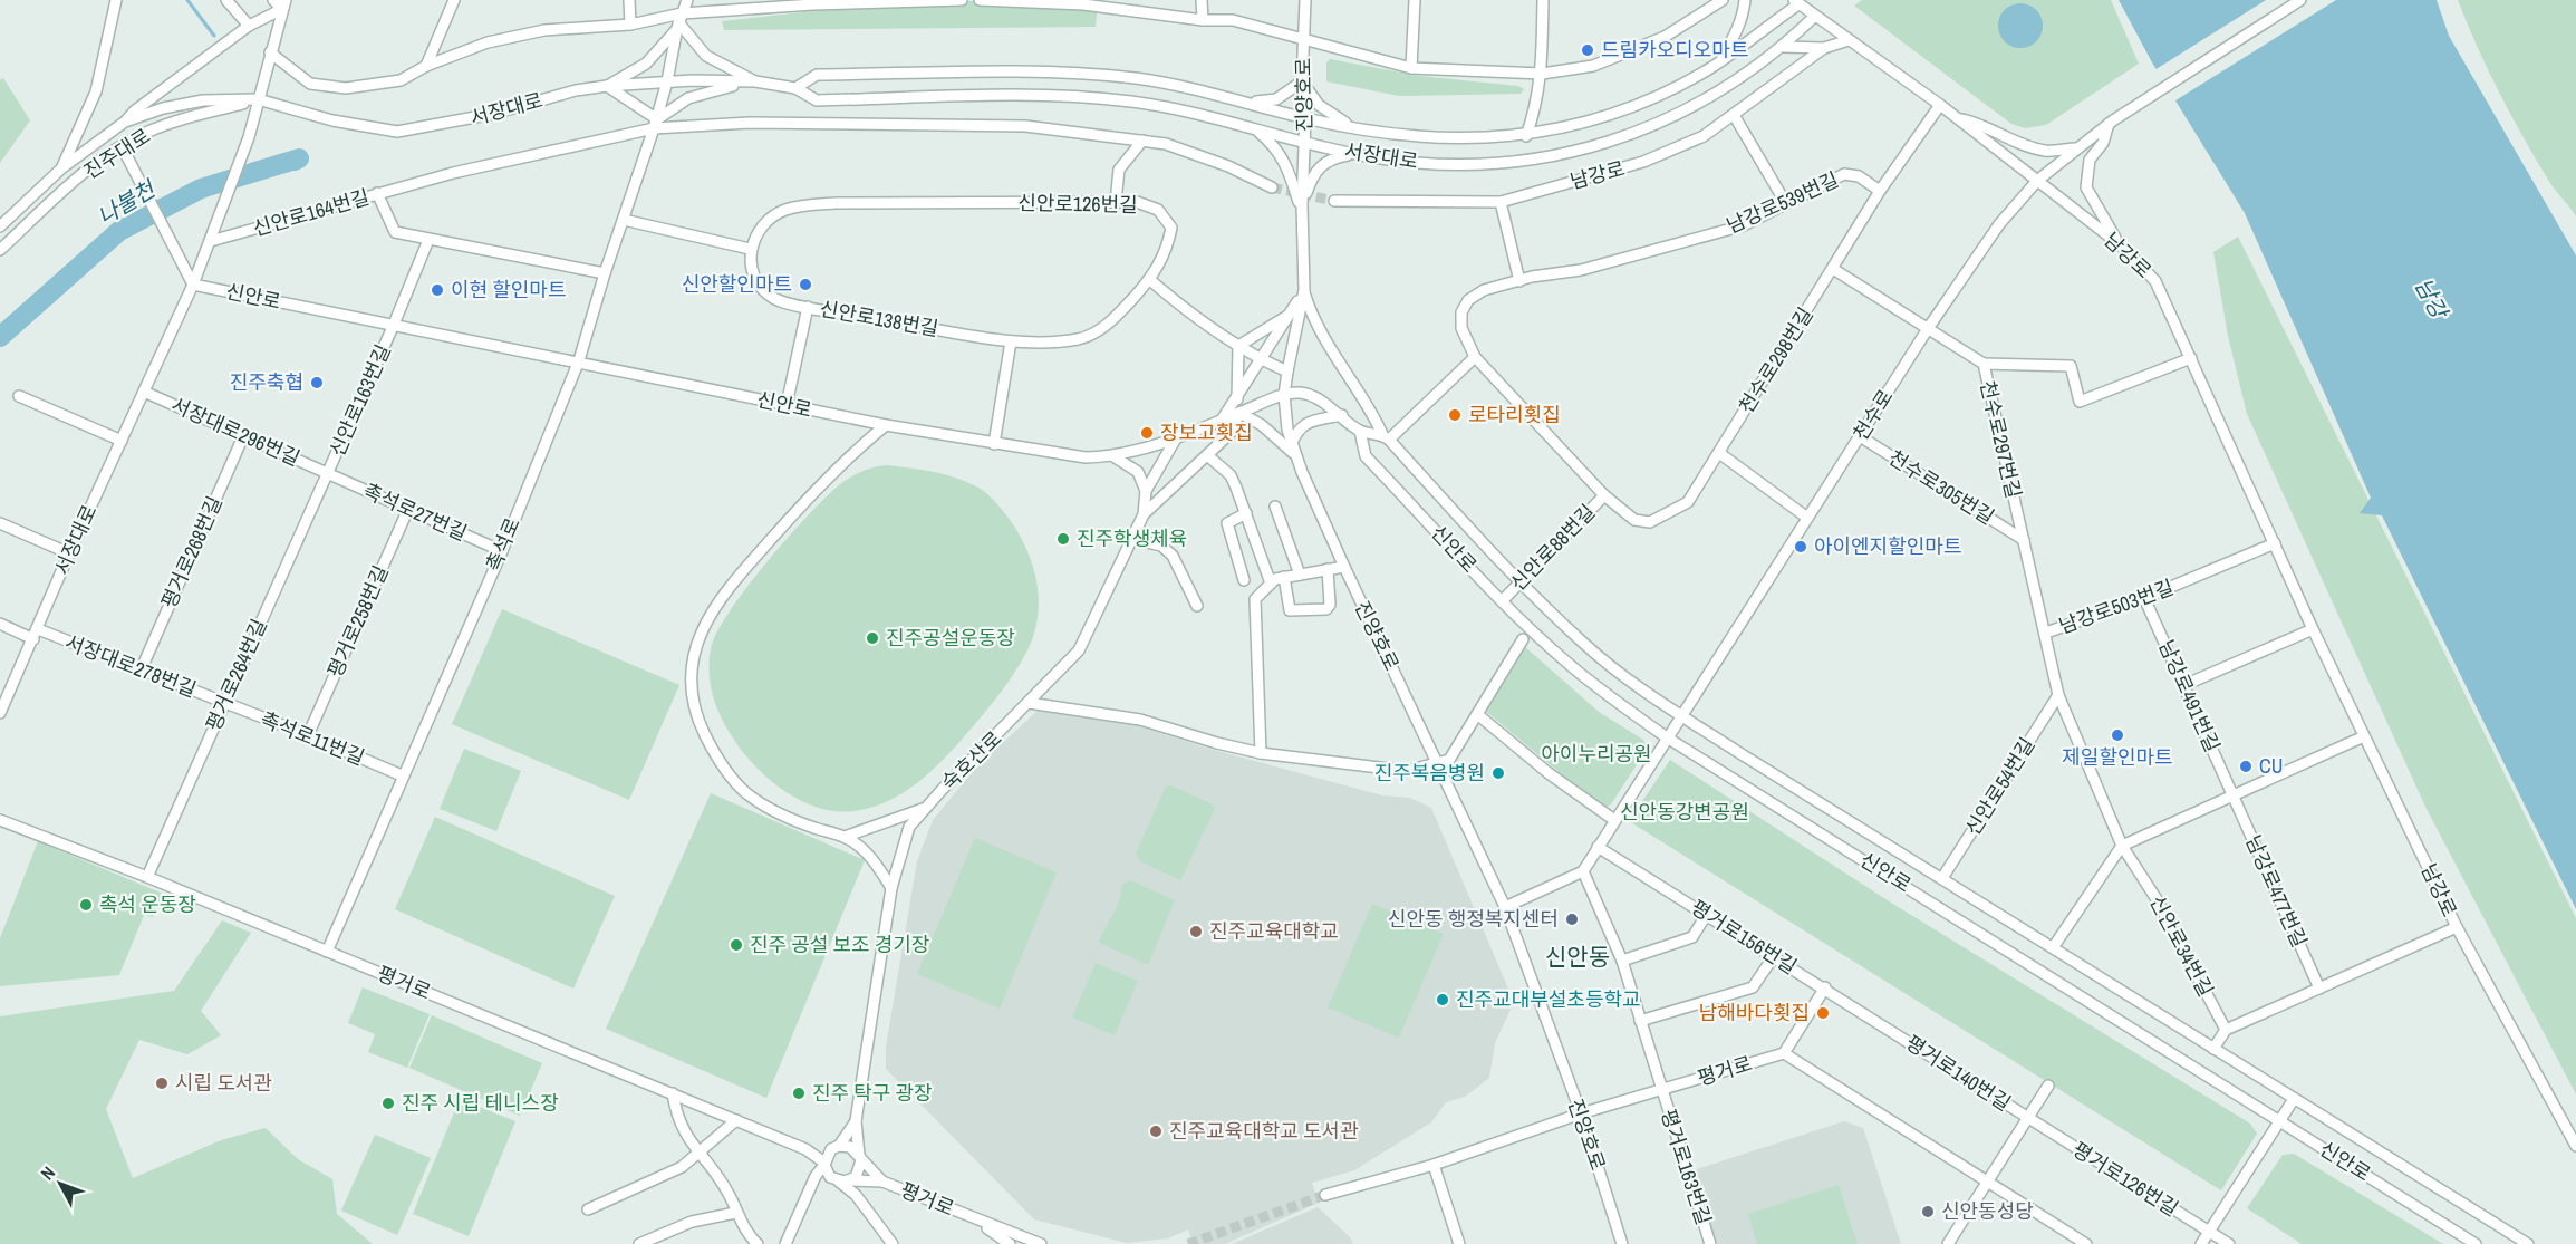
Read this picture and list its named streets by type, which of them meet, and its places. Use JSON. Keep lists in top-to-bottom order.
{
  "streets": {
    "street": [
      "진양호로",
      "서장대로",
      "진주대로",
      "남강로",
      "남강로539번길",
      "신안로126번길",
      "신안로164번길",
      "신안로",
      "신안로138번길",
      "천수로298번길",
      "신안로163번길",
      "천수로",
      "서장대로296번길",
      "천수로297번길",
      "천수로305번길",
      "촉석로27번길",
      "촉석로",
      "신안로88번길",
      "평거로268번길",
      "남강로503번길",
      "평거로258번길",
      "서장대로278번길",
      "평거로264번길",
      "남강로491번길",
      "촉석로11번길",
      "숙호산로",
      "신안로54번길",
      "남강로477번길",
      "평거로156번길",
      "신안로34번길",
      "평거로",
      "평거로140번길",
      "평거로163번길",
      "평거로126번길"
    ]
  },
  "crossings": [
    ["진양호로", "서장대로"],
    ["진양호로", "신안로"],
    ["진양호로", "평거로"],
    ["서장대로", "진주대로"],
    ["서장대로", "남강로"],
    ["서장대로", "신안로164번길"],
    ["서장대로", "신안로"],
    ["서장대로", "서장대로296번길"],
    ["서장대로", "촉석로"],
    ["서장대로", "서장대로278번길"],
    ["남강로", "천수로"],
    ["남강로", "남강로503번길"],
    ["남강로539번길", "천수로298번길"],
    ["남강로539번길", "신안로88번길"],
    ["신안로126번길", "신안로138번길"],
    ["신안로164번길", "촉석로"],
    ["신안로", "신안로138번길"],
    ["신안로", "신안로163번길"],
    ["신안로", "천수로"],
    ["신안로", "촉석로"],
    ["신안로", "신안로88번길"],
    ["신안로", "숙호산로"],
    ["신안로", "신안로54번길"],
    ["천수로298번길", "신안로88번길"],
    ["신안로163번길", "서장대로296번길"],
    ["신안로163번길", "촉석로27번길"],
    ["신안로163번길", "평거로264번길"],
    ["천수로", "천수로297번길"],
    ["천수로", "천수로305번길"],
    ["천수로", "평거로156번길"],
    ["천수로", "평거로163번길"],
    ["서장대로296번길", "촉석로27번길"],
    ["서장대로296번길", "평거로268번길"],
    ["서장대로296번길", "평거로264번길"],
    ["천수로297번길", "천수로305번길"],
    ["천수로297번길", "남강로503번길"],
    ["천수로305번길", "남강로503번길"],
    ["촉석로27번길", "촉석로"],
    ["촉석로27번길", "평거로258번길"],
    ["촉석로27번길", "평거로264번길"],
    ["촉석로", "촉석로11번길"],
    ["촉석로", "평거로"],
    ["평거로268번길", "서장대로278번길"],
    ["남강로503번길", "남강로491번길"],
    ["평거로258번길", "촉석로11번길"],
    ["서장대로278번길", "평거로264번길"],
    ["서장대로278번길", "촉석로11번길"],
    ["평거로264번길", "촉석로11번길"],
    ["평거로264번길", "평거로"],
    ["남강로491번길", "남강로477번길"],
    ["평거로156번길", "평거로140번길"],
    ["평거로", "평거로163번길"],
    ["평거로140번길", "평거로126번길"]
  ],
  "districts": ["신안동"],
  "water": ["나불천", "남강"],
  "parks": ["아이누리공원", "신안동강변공원"],
  "places": [
    "드림카오디오마트",
    "신안할인마트",
    "이현 할인마트",
    "진주축협",
    "로타리횟집",
    "장보고횟집",
    "진주학생체육",
    "아이엔지할인마트",
    "진주공설운동장",
    "제일할인마트",
    "CU",
    "진주복음병원",
    "촉석 운동장",
    "신안동 행정복지센터",
    "진주교육대학교",
    "진주 공설 보조 경기장",
    "진주교대부설초등학교",
    "남해바다횟집",
    "시립 도서관",
    "진주 탁구 광장",
    "진주 시립 테니스장",
    "진주교육대학교 도서관",
    "신안동성당"
  ],
  "north": "top left"
}
